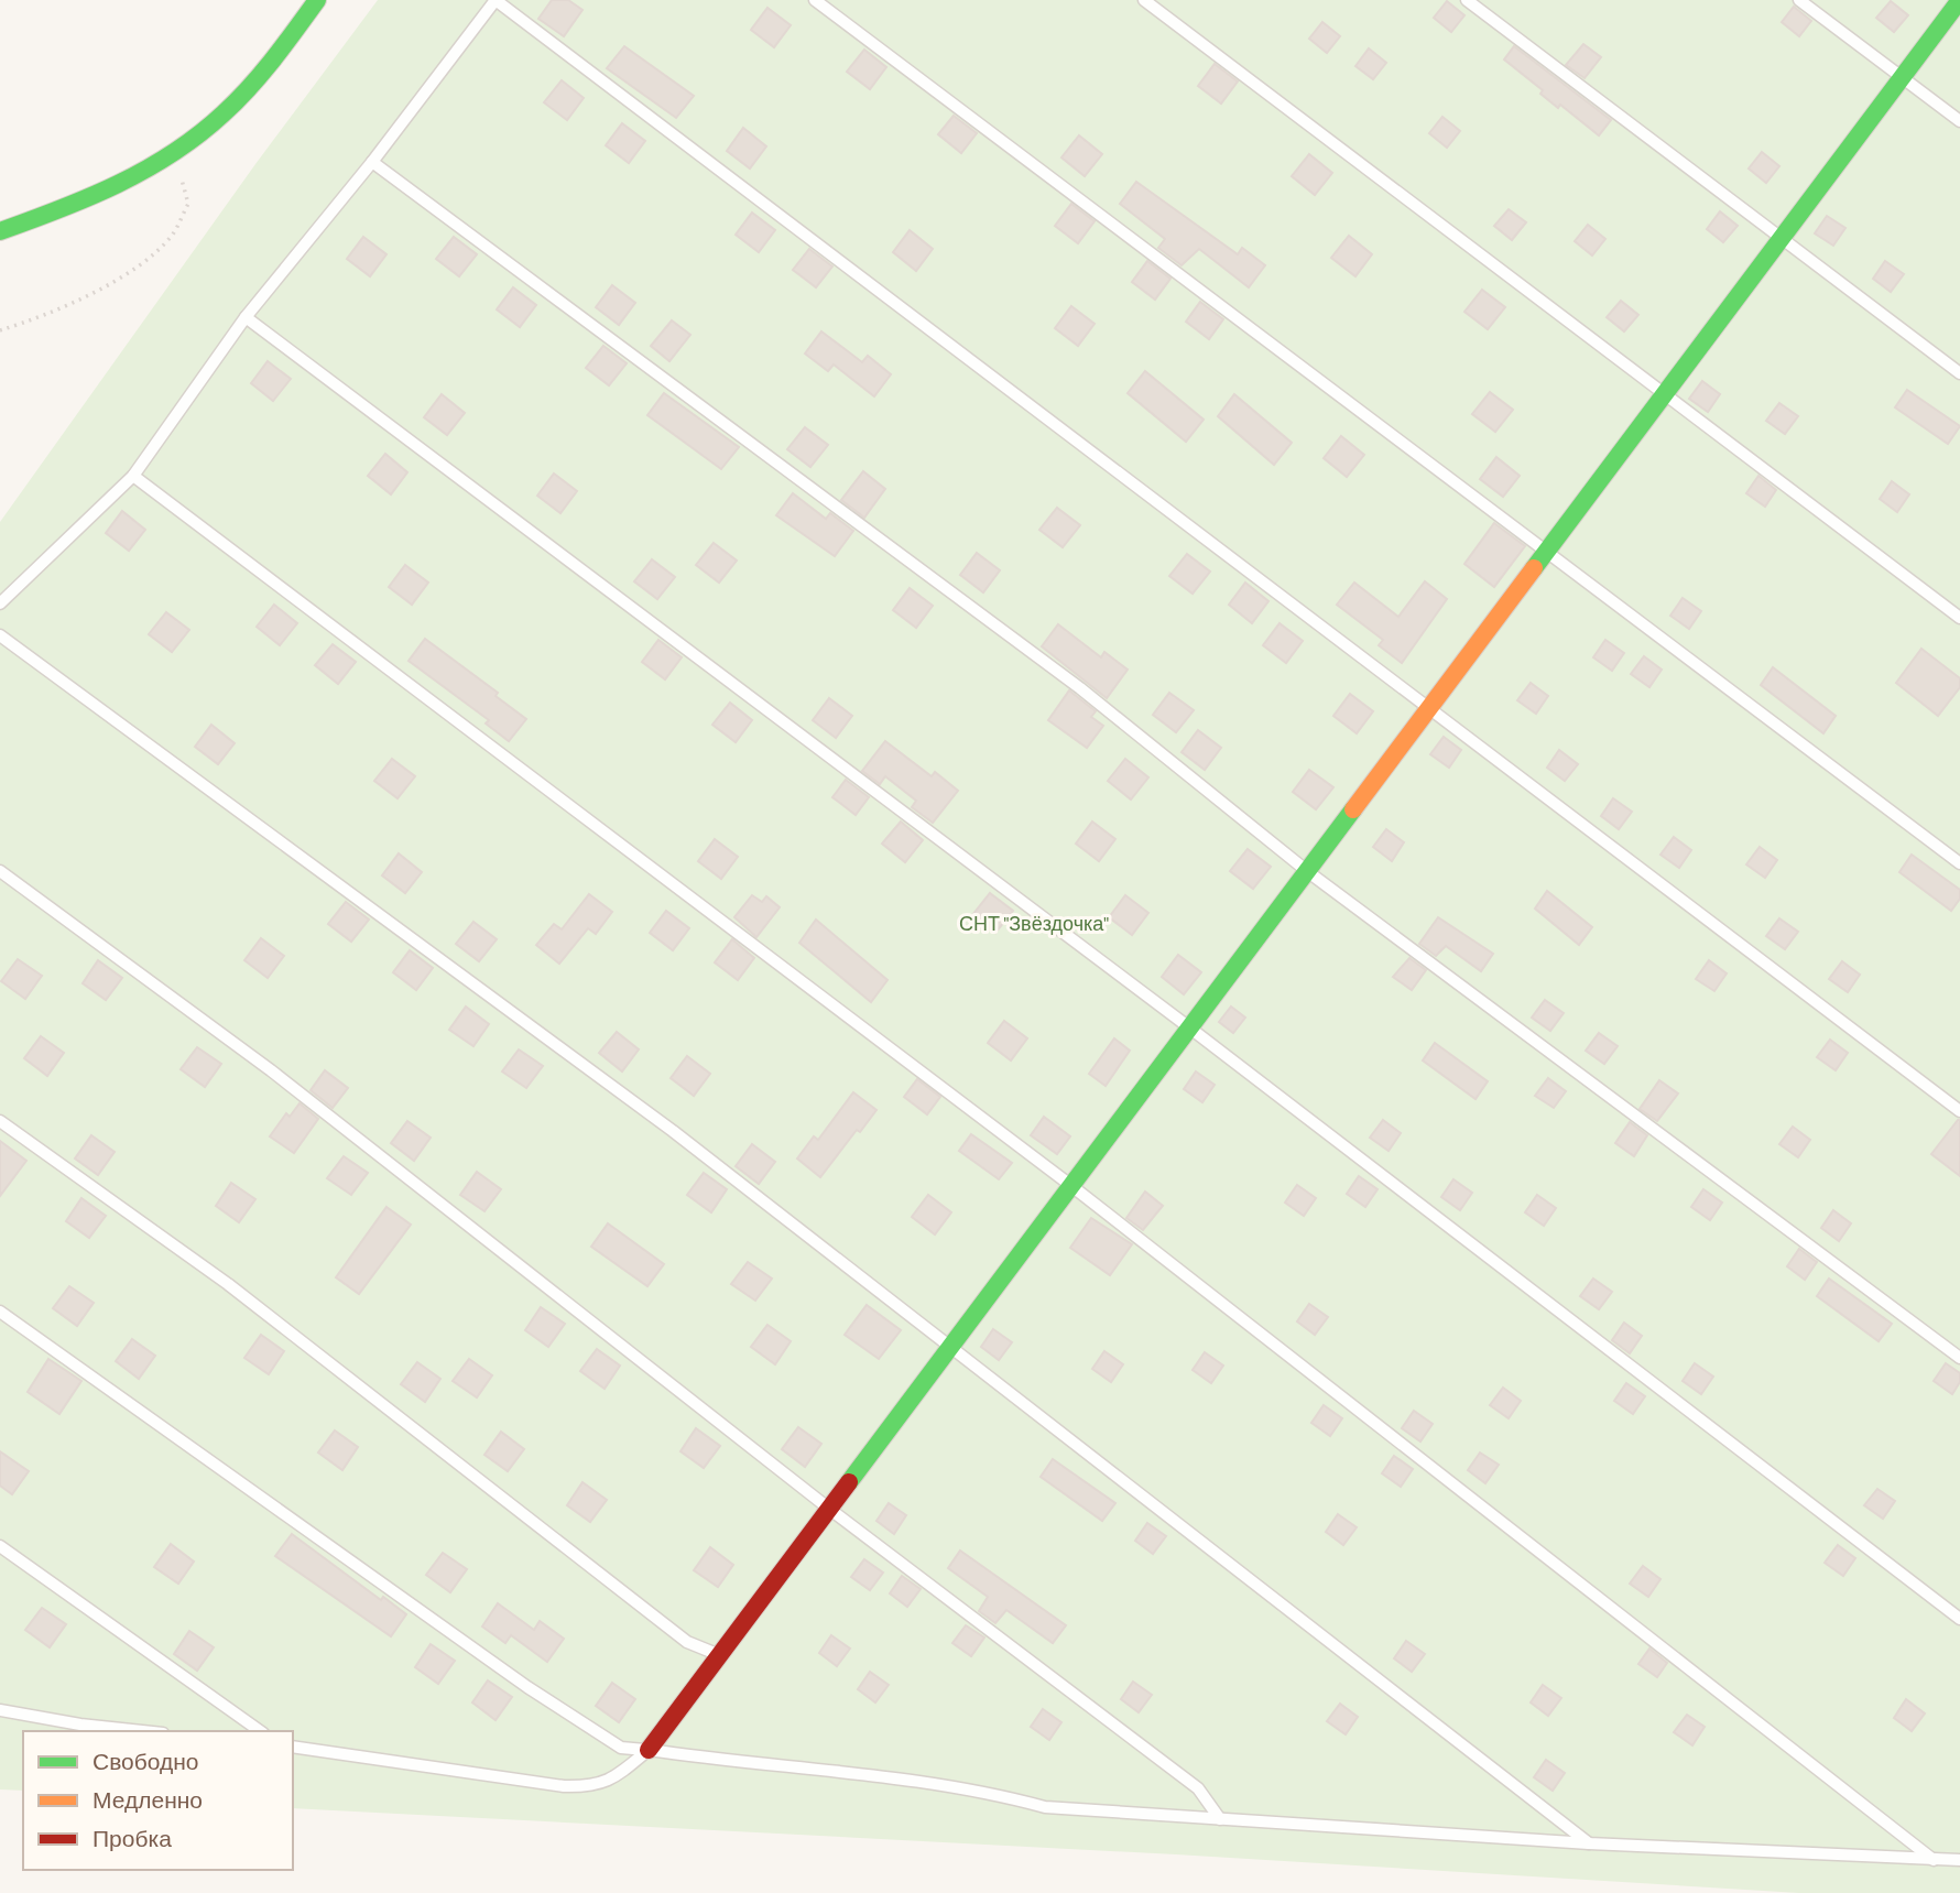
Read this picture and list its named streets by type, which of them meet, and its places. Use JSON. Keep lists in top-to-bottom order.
{
  "parks": ["СНТ \"Звёздочка\""],
  "legend": ["Свободно", "Медленно", "Пробка"]
}
